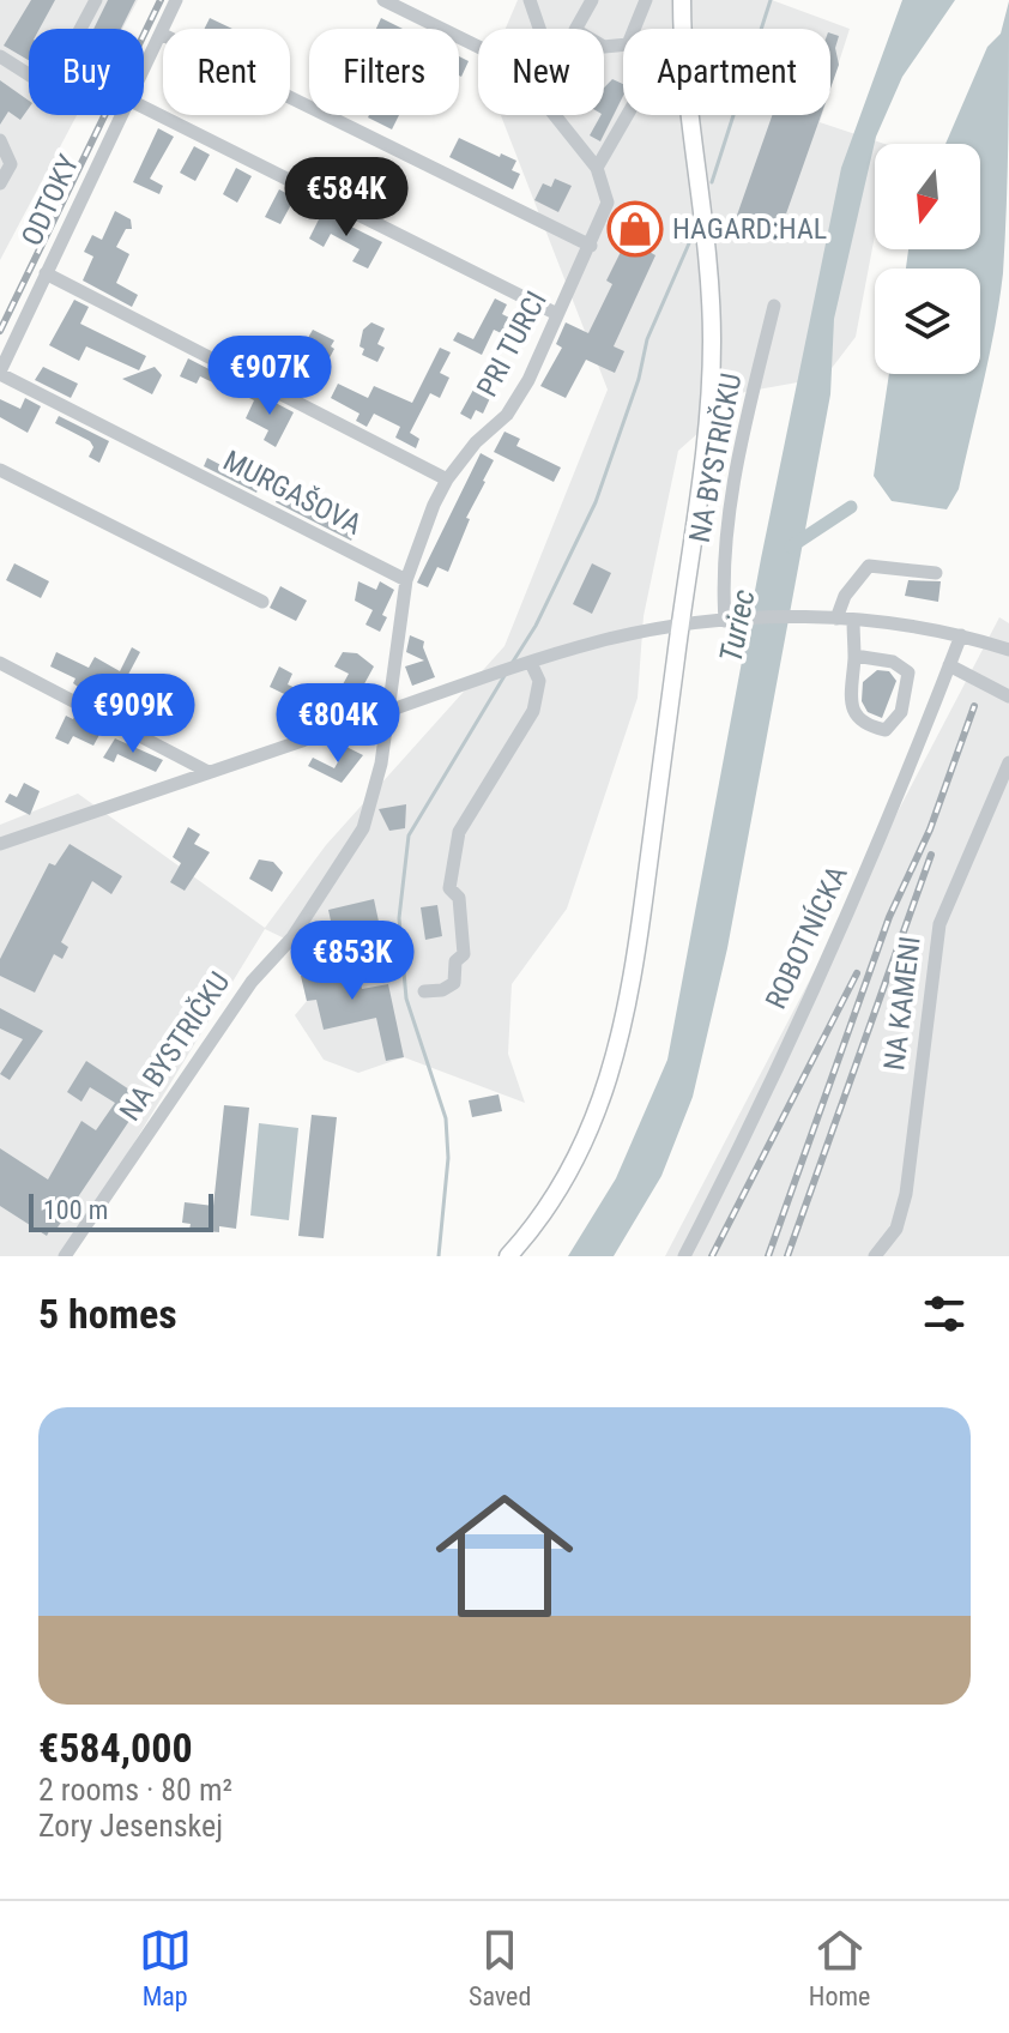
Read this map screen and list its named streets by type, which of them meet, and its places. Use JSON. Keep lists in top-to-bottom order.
{
  "streets": {
    "street": [
      "ODTOKY",
      "PRI TURCI",
      "NA BYSTRIČKU",
      "MURGAŠOVA",
      "ROBOTNÍCKA",
      "NA KAMENI"
    ]
  },
  "crossings": [
    ["ODTOKY", "MURGAŠOVA"],
    ["PRI TURCI", "NA BYSTRIČKU"],
    ["PRI TURCI", "MURGAŠOVA"]
  ],
  "water": ["Turiec"],
  "places": {
    "shop": ["HAGARD:HAL"]
  },
  "scale_bar": "100 m",
  "north": "bottom",
  "page": {
    "chip": [
      "Buy",
      "Rent",
      "Filters",
      "New",
      "Apartment"
    ],
    "price": [
      "€584K",
      "€907K",
      "€909K",
      "€804K",
      "€853K"
    ],
    "scale": "100 m",
    "heading": "5 homes",
    "list": [
      {
        "name": "€584,000",
        "note": "2 rooms · 80 m² · Zory Jesenskej"
      }
    ],
    "tabs": ["Map", "Saved", "Home"]
  }
}
